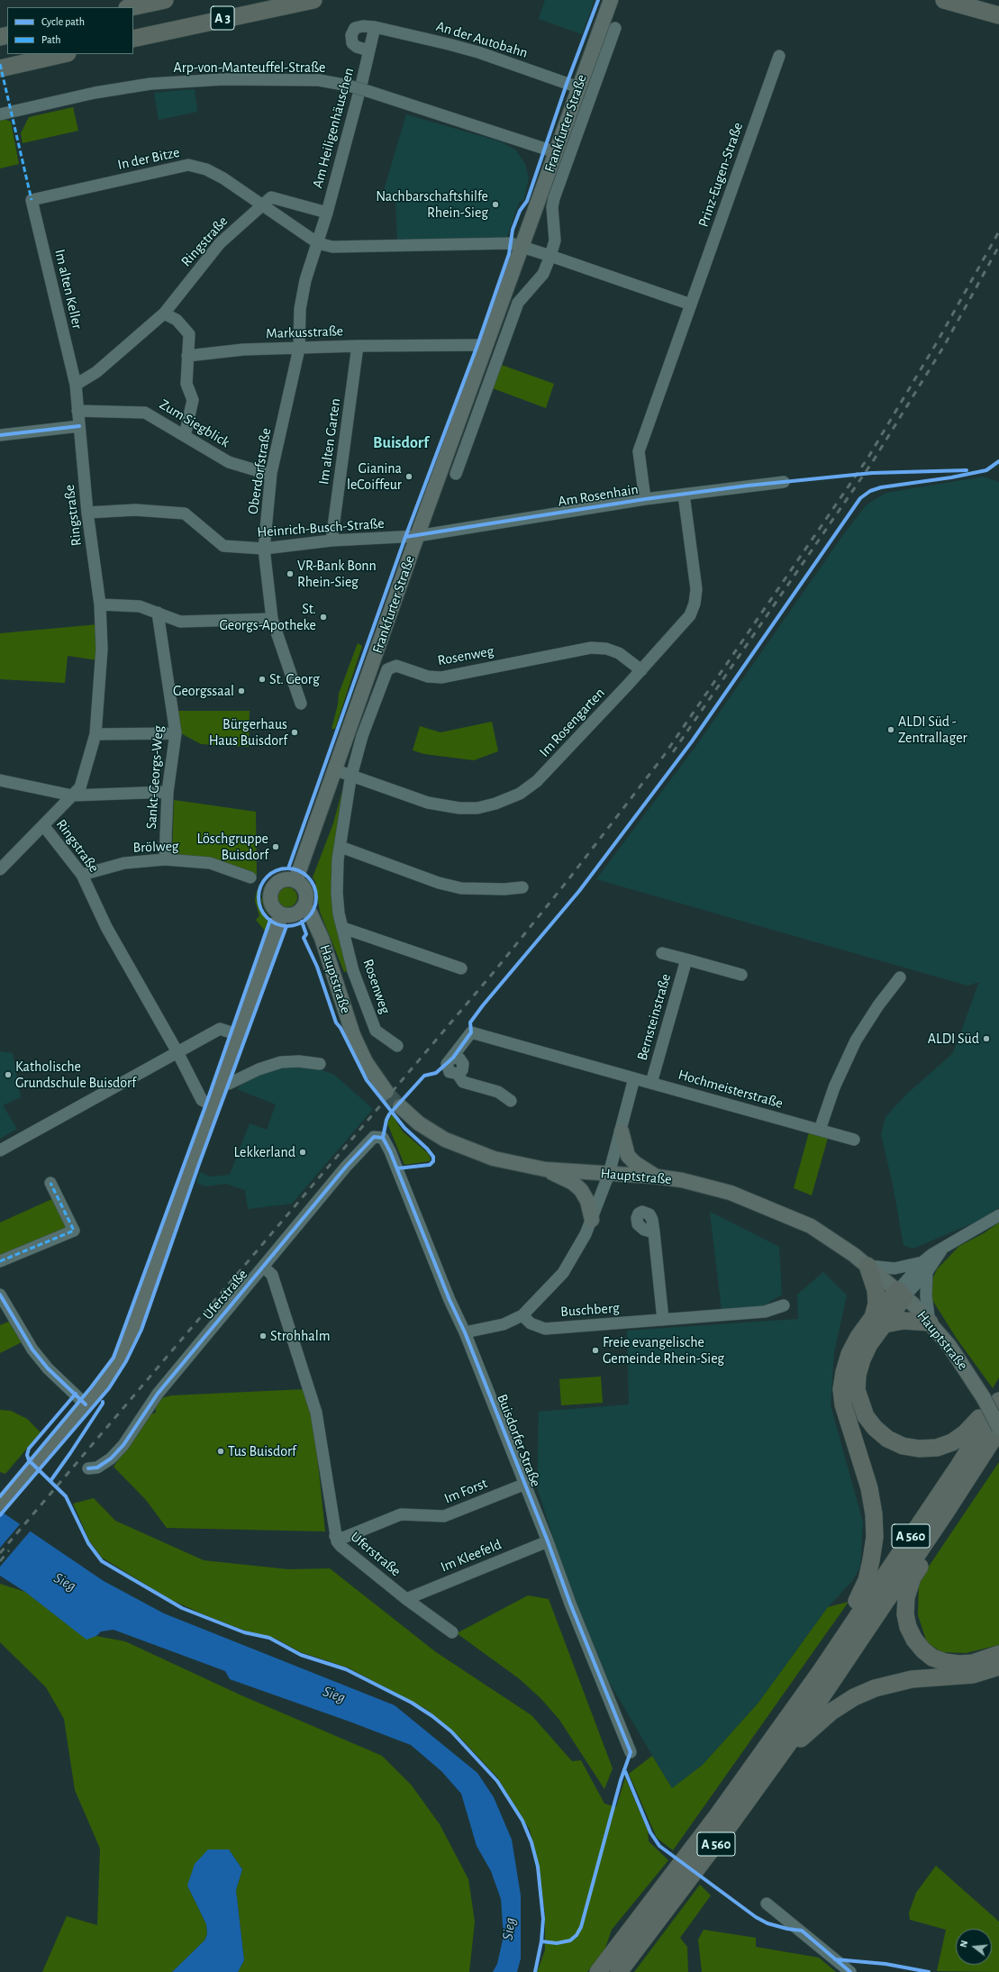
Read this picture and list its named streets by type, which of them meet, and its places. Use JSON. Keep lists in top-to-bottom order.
{
  "streets": {
    "highway": ["A 3", "A 560"],
    "main road": ["Frankfurter Straße", "Hauptstraße"],
    "street": [
      "An der Autobahn",
      "Arp-von-Manteuffel-Straße",
      "Am Heiligenhäuschen",
      "In der Bitze",
      "Prinz-Eugen-Straße",
      "Ringstraße",
      "Im alten Keller",
      "Markusstraße",
      "Zum Siegblick",
      "Im alten Garten",
      "Oberdorfstraße",
      "Am Rosenhain",
      "Heinrich-Busch-Straße",
      "Rosenweg",
      "Im Rosengarten",
      "Sankt-Georgs-Weg",
      "Brölweg",
      "Bernsteinstraße",
      "Hochmeisterstraße",
      "Uferstraße",
      "Buschberg",
      "Buisdorfer Straße",
      "Im Forst",
      "Im Kleefeld"
    ]
  },
  "crossings": [
    ["An der Autobahn", "Frankfurter Straße"],
    ["An der Autobahn", "Am Heiligenhäuschen"],
    ["Arp-von-Manteuffel-Straße", "Frankfurter Straße"],
    ["Frankfurter Straße", "Am Rosenhain"],
    ["Frankfurter Straße", "Heinrich-Busch-Straße"],
    ["Frankfurter Straße", "Im Rosengarten"],
    ["Frankfurter Straße", "Hauptstraße"],
    ["Am Heiligenhäuschen", "In der Bitze"],
    ["Am Heiligenhäuschen", "Ringstraße"],
    ["Am Heiligenhäuschen", "Oberdorfstraße"],
    ["In der Bitze", "Ringstraße"],
    ["In der Bitze", "Im alten Keller"],
    ["Prinz-Eugen-Straße", "Am Rosenhain"],
    ["Ringstraße", "Im alten Keller"],
    ["Ringstraße", "Zum Siegblick"],
    ["Ringstraße", "Heinrich-Busch-Straße"],
    ["Ringstraße", "Brölweg"],
    ["Markusstraße", "Im alten Garten"],
    ["Markusstraße", "Oberdorfstraße"],
    ["Zum Siegblick", "Oberdorfstraße"],
    ["Im alten Garten", "Heinrich-Busch-Straße"],
    ["Oberdorfstraße", "Heinrich-Busch-Straße"],
    ["Am Rosenhain", "Heinrich-Busch-Straße"],
    ["Am Rosenhain", "Im Rosengarten"],
    ["Rosenweg", "Im Rosengarten"],
    ["Sankt-Georgs-Weg", "Brölweg"],
    ["Hauptstraße", "A 560"],
    ["Bernsteinstraße", "Hochmeisterstraße"],
    ["Uferstraße", "Buisdorfer Straße"],
    ["Uferstraße", "Im Forst"],
    ["Uferstraße", "Im Kleefeld"],
    ["Buisdorfer Straße", "Im Forst"],
    ["Buisdorfer Straße", "Im Kleefeld"]
  ],
  "districts": ["Buisdorf"],
  "water": ["Sieg"],
  "places": [
    "Nachbarschaftshilfe Rhein-Sieg",
    "Gianina leCoiffeur",
    "VR-Bank Bonn Rhein-Sieg",
    "St. Georgs-Apotheke",
    "St. Georg",
    "Georgssaal",
    "ALDI Süd - Zentrallager",
    "Bürgerhaus Haus Buisdorf",
    "Löschgruppe Buisdorf",
    "ALDI Süd",
    "Katholische Grundschule Buisdorf",
    "Lekkerland",
    "Strohhalm",
    "Freie evangelische Gemeinde Rhein-Sieg",
    "Tus Buisdorf"
  ],
  "legend": ["Cycle path", "Path"],
  "north": "left"
}
